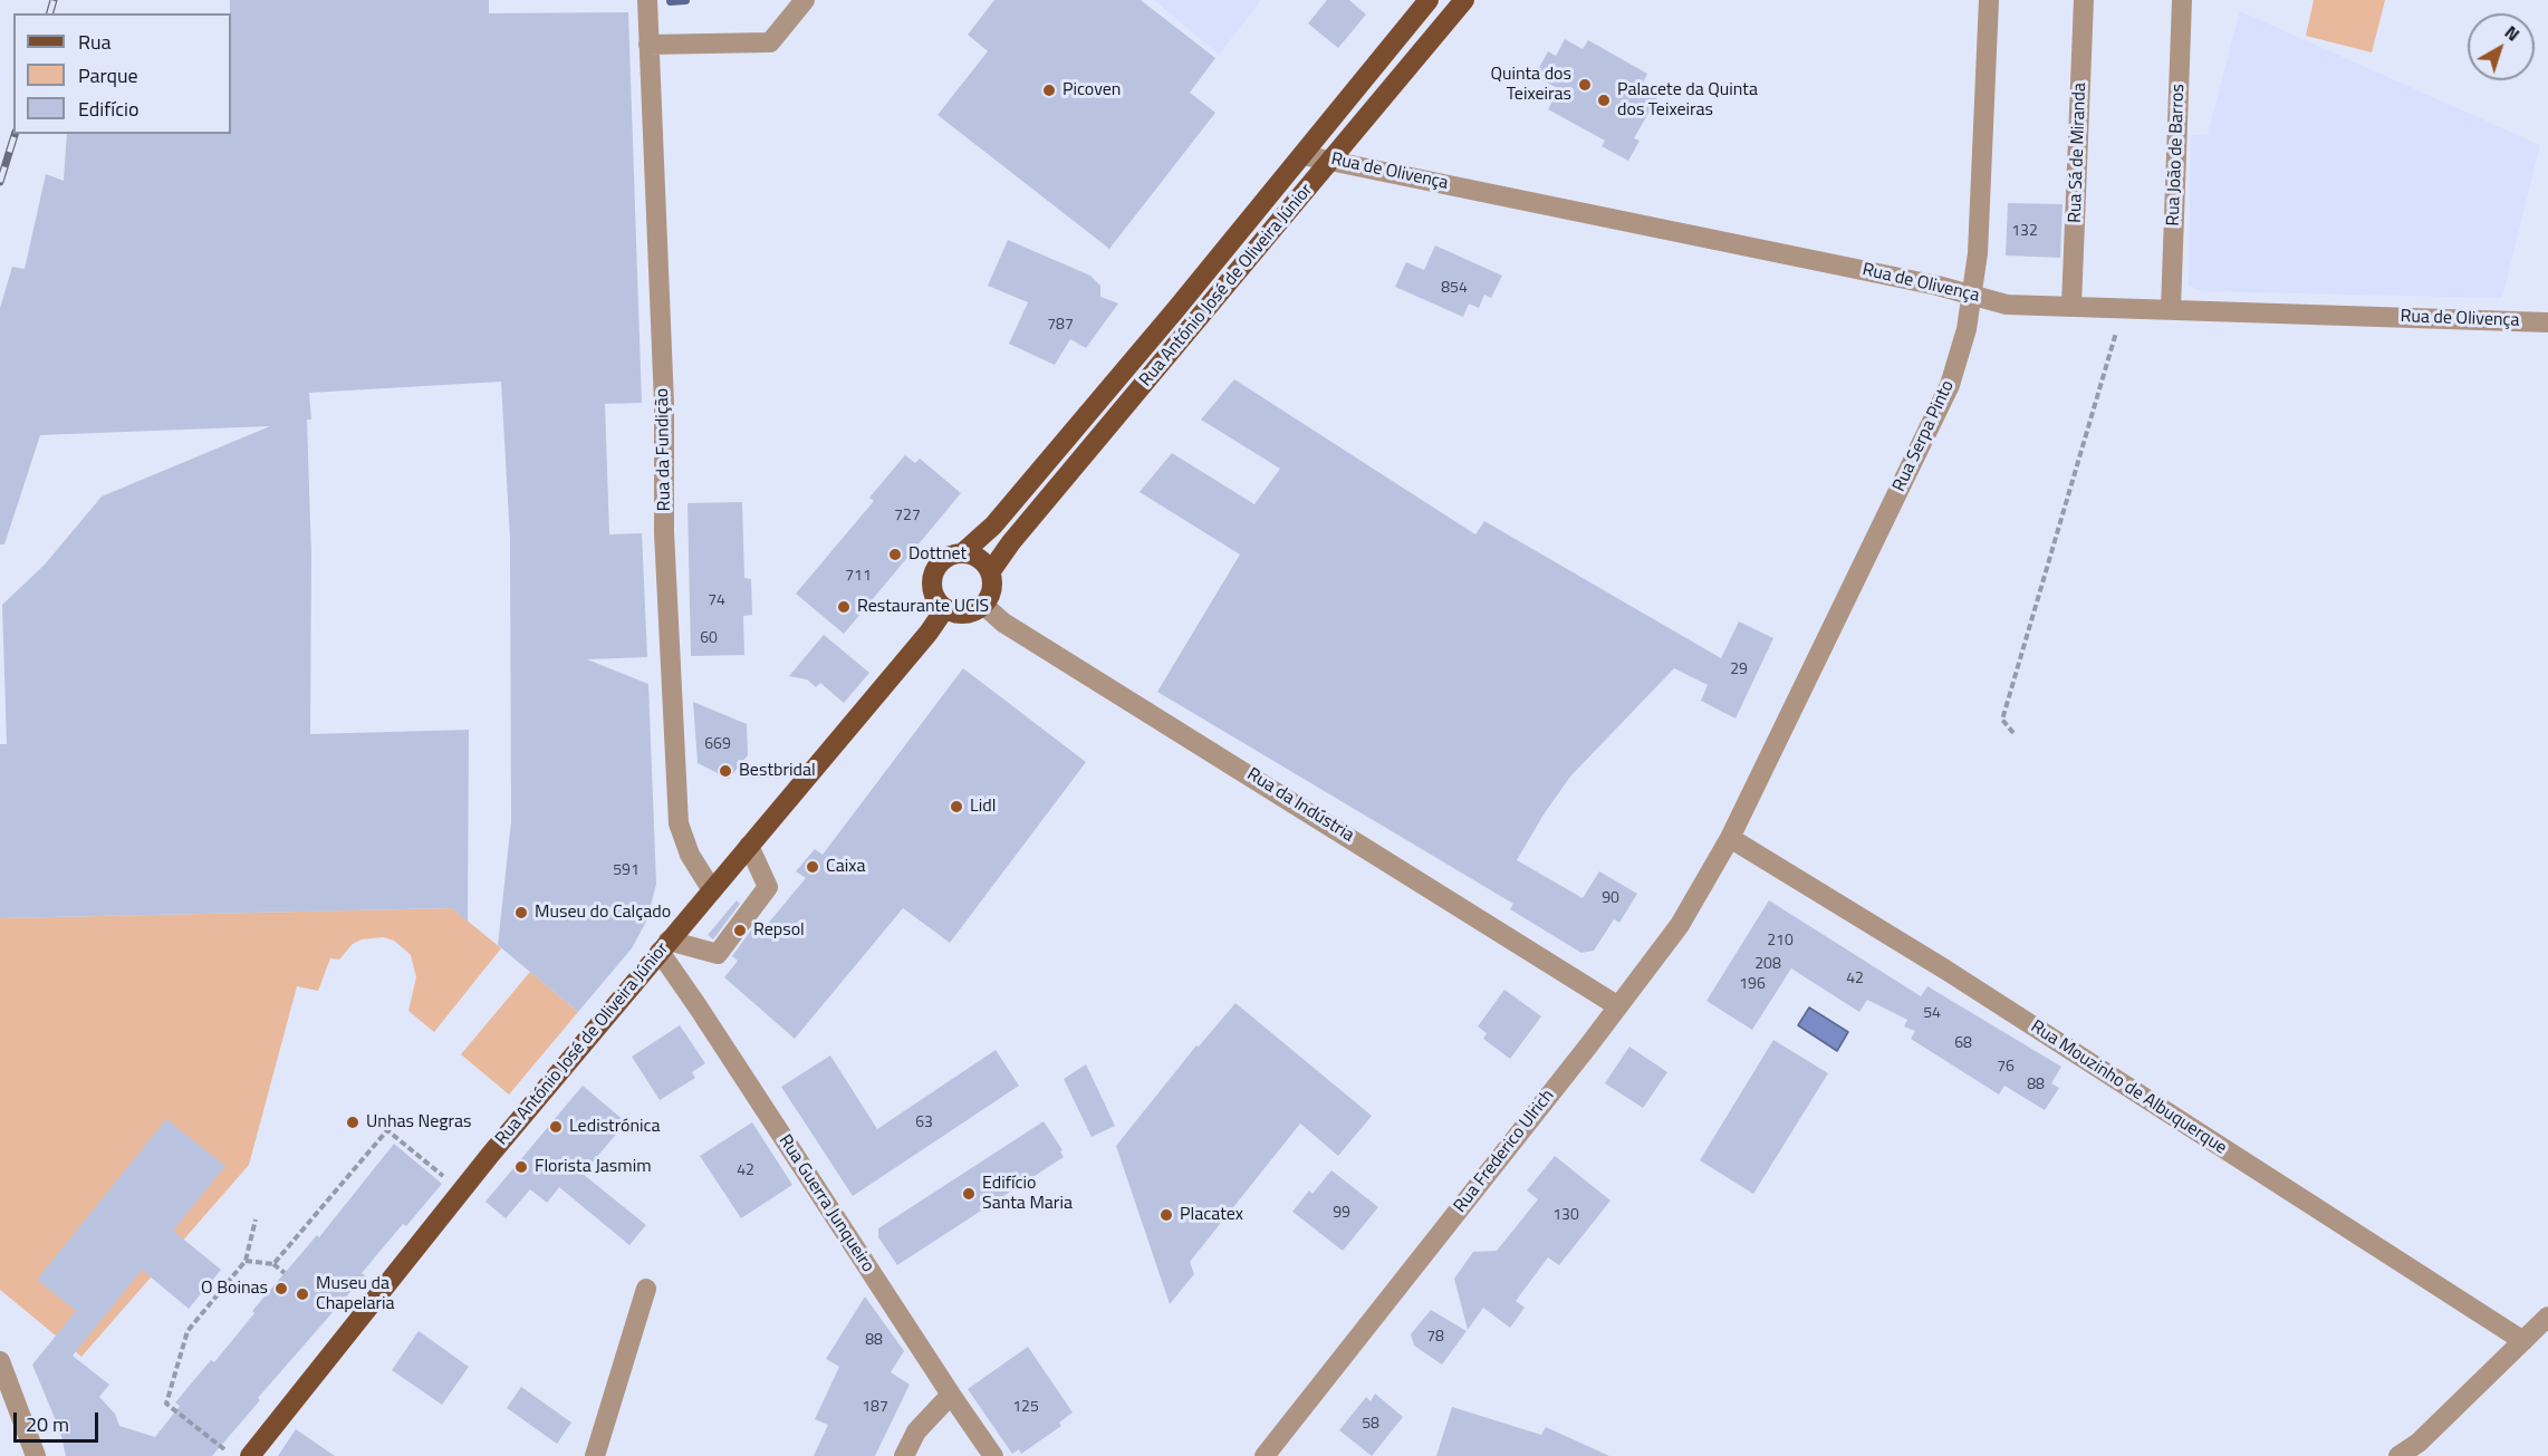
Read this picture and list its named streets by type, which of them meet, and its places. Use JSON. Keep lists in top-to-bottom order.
{
  "streets": {
    "main road": ["Rua António José de Oliveira Júnior"],
    "street": [
      "Rua Sá de Miranda",
      "Rua João de Barros",
      "Rua de Olivença",
      "Rua Serpa Pinto",
      "Rua da Fundição",
      "Rua da Indústria",
      "Rua Mouzinho de Albuquerque",
      "Rua Frederico Ulrich",
      "Rua Guerra Junqueiro"
    ]
  },
  "crossings": [
    ["Rua Sá de Miranda", "Rua de Olivença"],
    ["Rua João de Barros", "Rua de Olivença"],
    ["Rua de Olivença", "Rua António José de Oliveira Júnior"],
    ["Rua de Olivença", "Rua Serpa Pinto"],
    ["Rua António José de Oliveira Júnior", "Rua da Fundição"],
    ["Rua António José de Oliveira Júnior", "Rua da Indústria"],
    ["Rua António José de Oliveira Júnior", "Rua Guerra Junqueiro"],
    ["Rua Serpa Pinto", "Rua Mouzinho de Albuquerque"],
    ["Rua Serpa Pinto", "Rua Frederico Ulrich"],
    ["Rua da Indústria", "Rua Frederico Ulrich"],
    ["Rua Mouzinho de Albuquerque", "Rua Frederico Ulrich"]
  ],
  "places": [
    "Quinta dos Teixeiras",
    "Picoven",
    "Palacete da Quinta dos Teixeiras",
    "Dottnet",
    "Restaurante UCIS",
    "Bestbridal",
    "Lidl",
    "Caixa",
    "Museu do Calçado",
    "Repsol",
    "Unhas Negras",
    "Ledistrónica",
    "Florista Jasmim",
    "Edifício Santa Maria",
    "Placatex",
    "O Boinas",
    "Museu da Chapelaria"
  ],
  "house_numbers": [
    "132",
    "854",
    "787",
    "727",
    "711",
    "74",
    "60",
    "29",
    "669",
    "591",
    "90",
    "210",
    "208",
    "42",
    "196",
    "54",
    "68",
    "76",
    "88",
    "63",
    "42",
    "99",
    "130",
    "78",
    "88",
    "187",
    "125",
    "58"
  ],
  "legend": ["Rua", "Parque", "Edifício"],
  "scale_bar": "20 m",
  "north": "top right"
}
